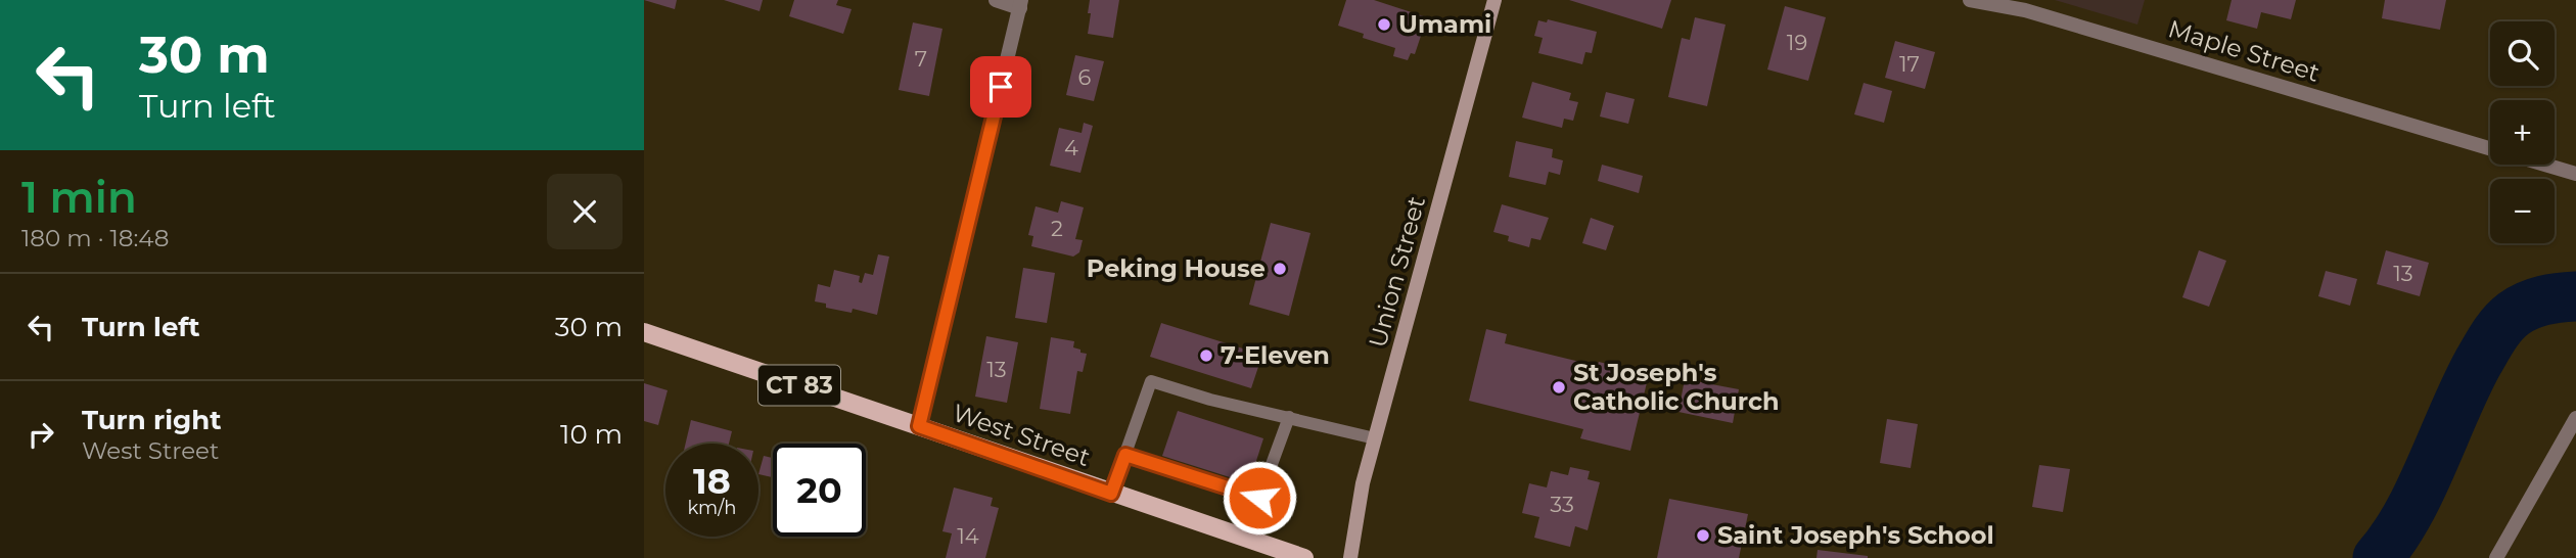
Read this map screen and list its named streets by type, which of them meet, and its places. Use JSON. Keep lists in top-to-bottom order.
{
  "streets": {
    "main road": ["Union Street", "CT 83", "West Street"],
    "street": ["Maple Street"]
  },
  "places": [
    "Umami",
    "Peking House",
    "7-Eleven",
    "St Joseph's Catholic Church",
    "Saint Joseph's School"
  ],
  "house_numbers": [
    "19",
    "7",
    "17",
    "6",
    "4",
    "2",
    "13",
    "13",
    "33",
    "14"
  ],
  "page": {
    "turn": ["30 m", "Turn left"],
    "map_buttons": ["+", "−"],
    "heading": ["1 min", "180 m · 18:48"],
    "list": [
      {
        "name": "Turn left",
        "value": "30 m"
      },
      {
        "name": "Turn right",
        "note": "West Street",
        "value": "10 m"
      }
    ],
    "speed": "18 km/h",
    "limit": "20"
  }
}
